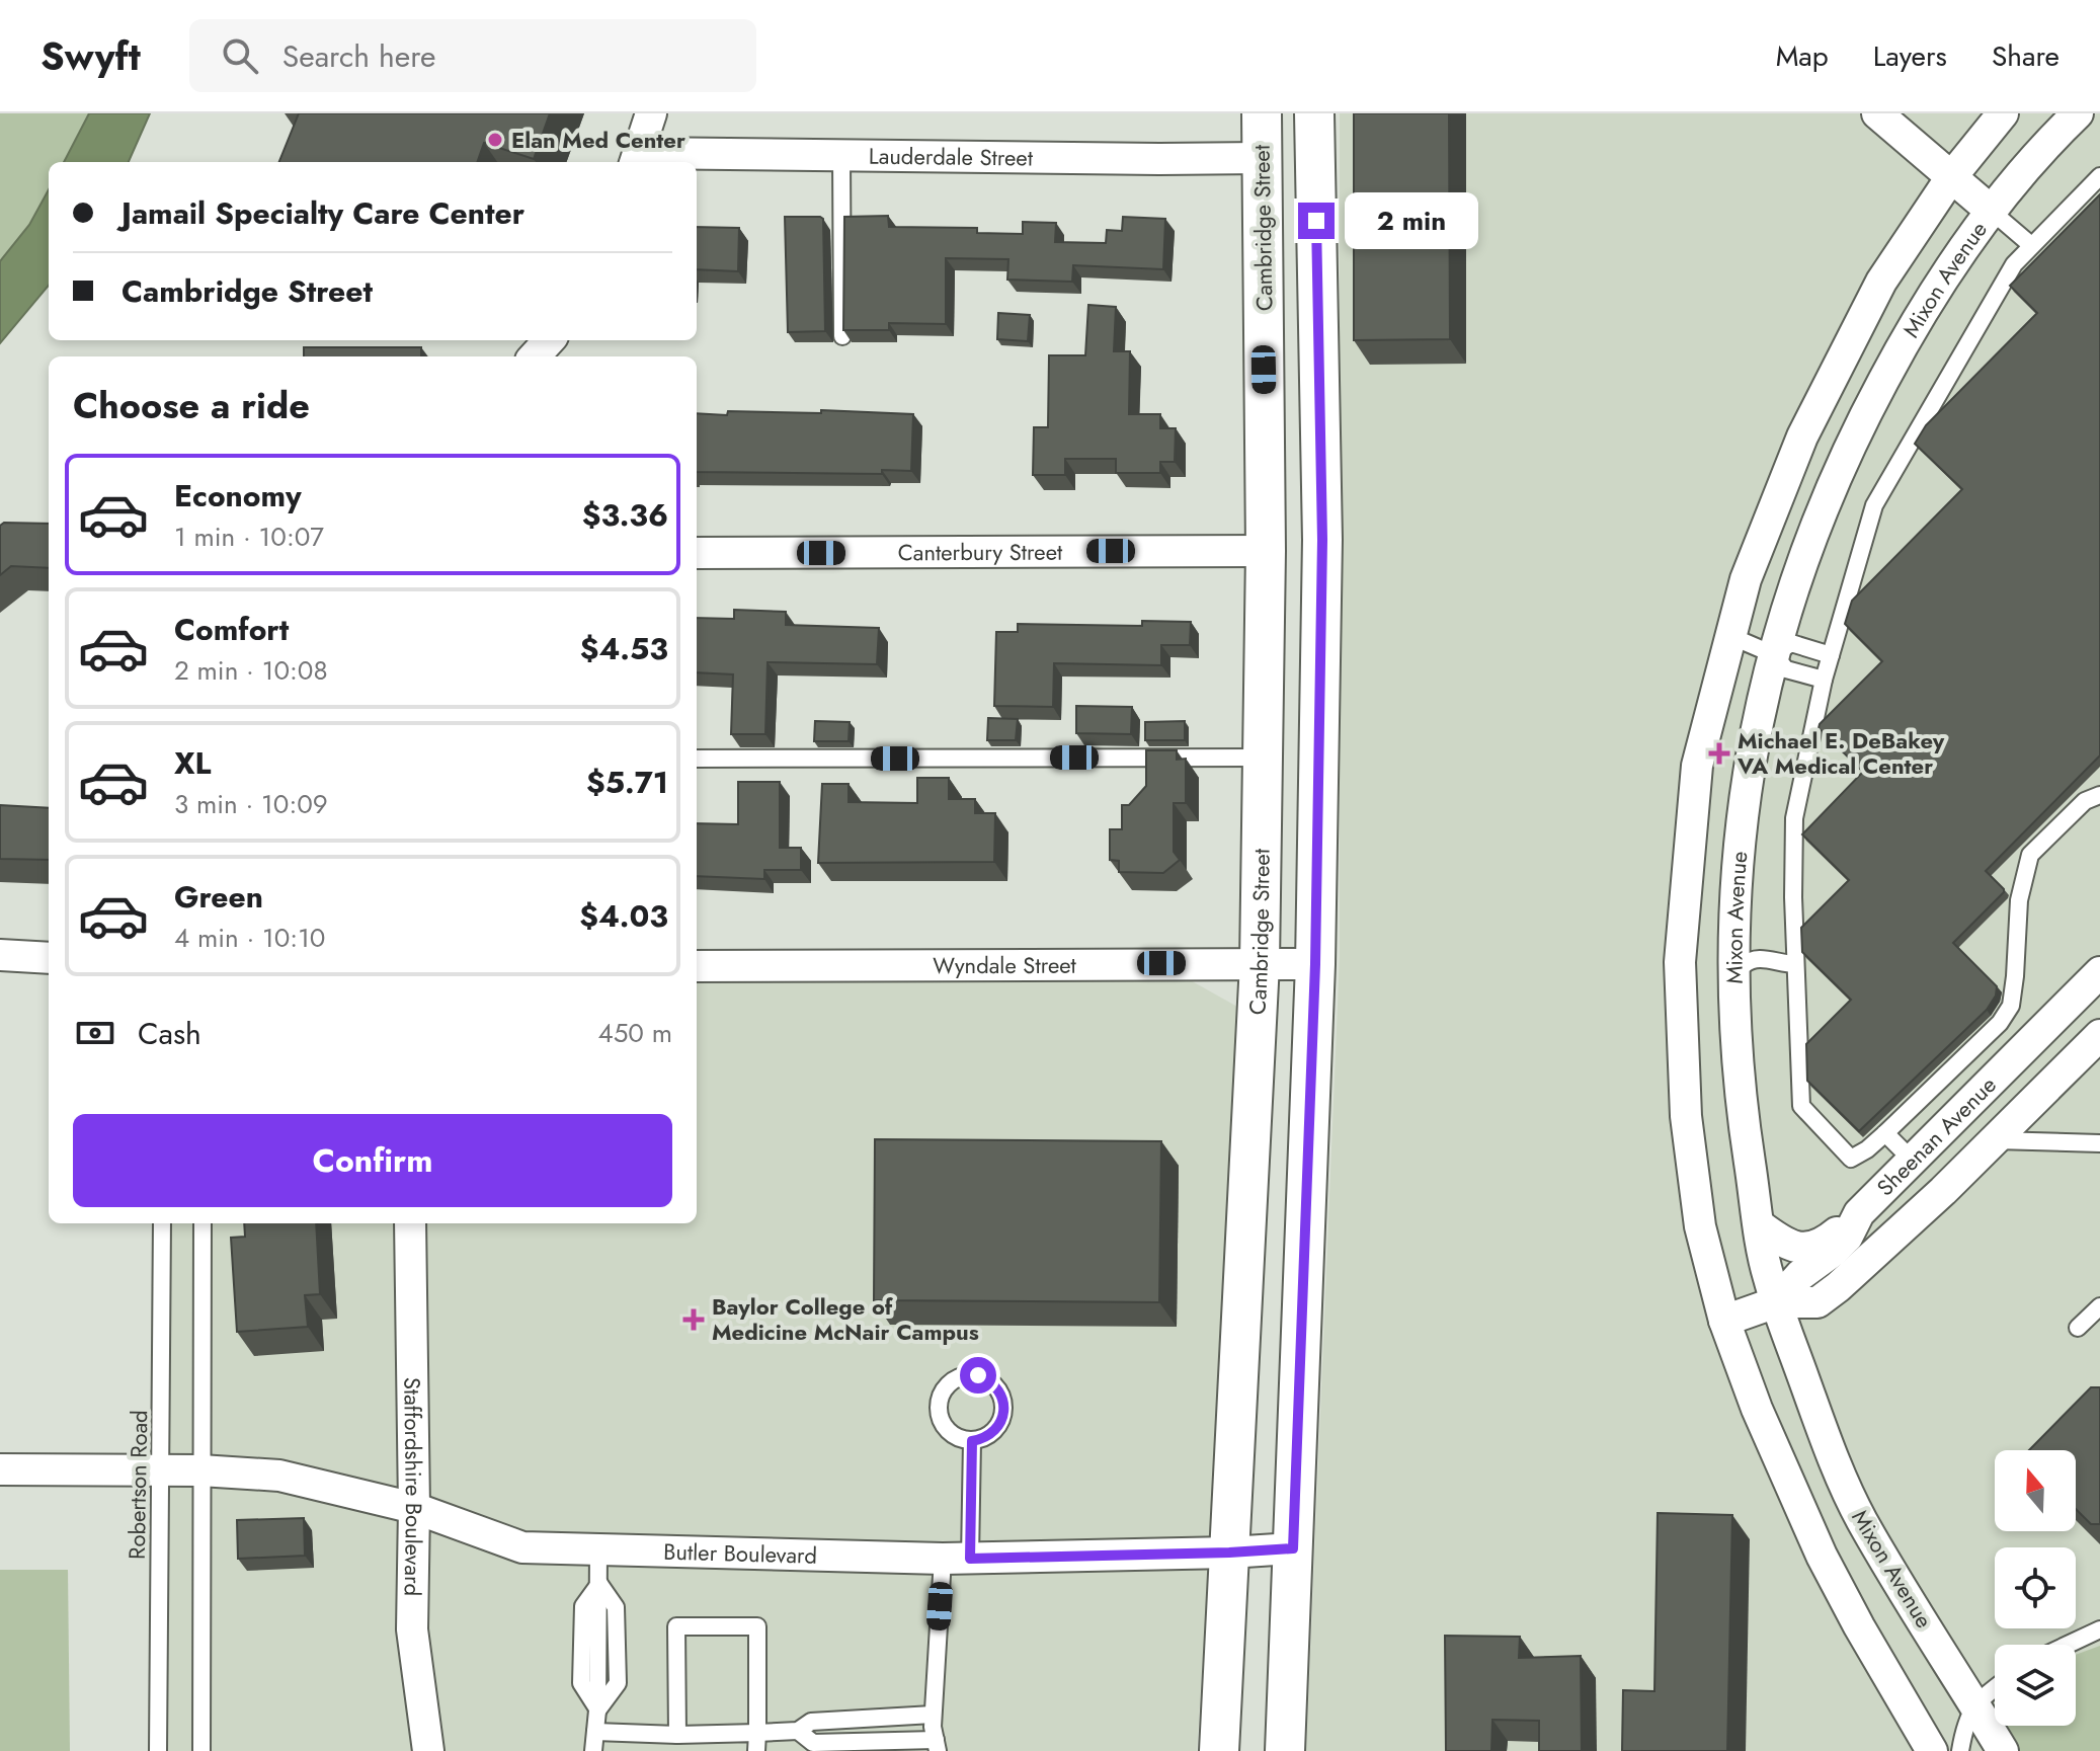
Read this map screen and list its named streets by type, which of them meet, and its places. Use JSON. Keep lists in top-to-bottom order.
{
  "streets": {
    "street": [
      "Lauderdale Street",
      "Cambridge Street",
      "Mixon Avenue",
      "Canterbury Street",
      "Wyndale Street",
      "Sheenan Avenue",
      "Staffordshire Boulevard",
      "Butler Boulevard"
    ],
    "lane": ["Robertson Road"]
  },
  "crossings": [
    ["Lauderdale Street", "Cambridge Street"],
    ["Cambridge Street", "Canterbury Street"],
    ["Cambridge Street", "Wyndale Street"],
    ["Cambridge Street", "Butler Boulevard"],
    ["Mixon Avenue", "Sheenan Avenue"],
    ["Robertson Road", "Butler Boulevard"],
    ["Staffordshire Boulevard", "Butler Boulevard"]
  ],
  "places": {
    "other": ["Elan Med Center"],
    "health": ["Michael E. DeBakey VA Medical Center", "Baylor College of Medicine McNair Campus"]
  },
  "north": "top",
  "page": {
    "header": "Swyft",
    "search": "Search here",
    "nav": ["Map", "Layers", "Share"],
    "banner": ["Jamail Specialty Care Center", "Cambridge Street"],
    "bubble": "2 min",
    "heading": "Choose a ride",
    "list": [
      {
        "name": "Economy",
        "note": "1 min · 10:07",
        "value": "$3.36"
      },
      {
        "name": "Comfort",
        "note": "2 min · 10:08",
        "value": "$4.53"
      },
      {
        "name": "XL",
        "note": "3 min · 10:09",
        "value": "$5.71"
      },
      {
        "name": "Green",
        "note": "4 min · 10:10",
        "value": "$4.03"
      }
    ],
    "pay": ["Cash", "450 m"],
    "buttons": "Confirm"
  }
}
